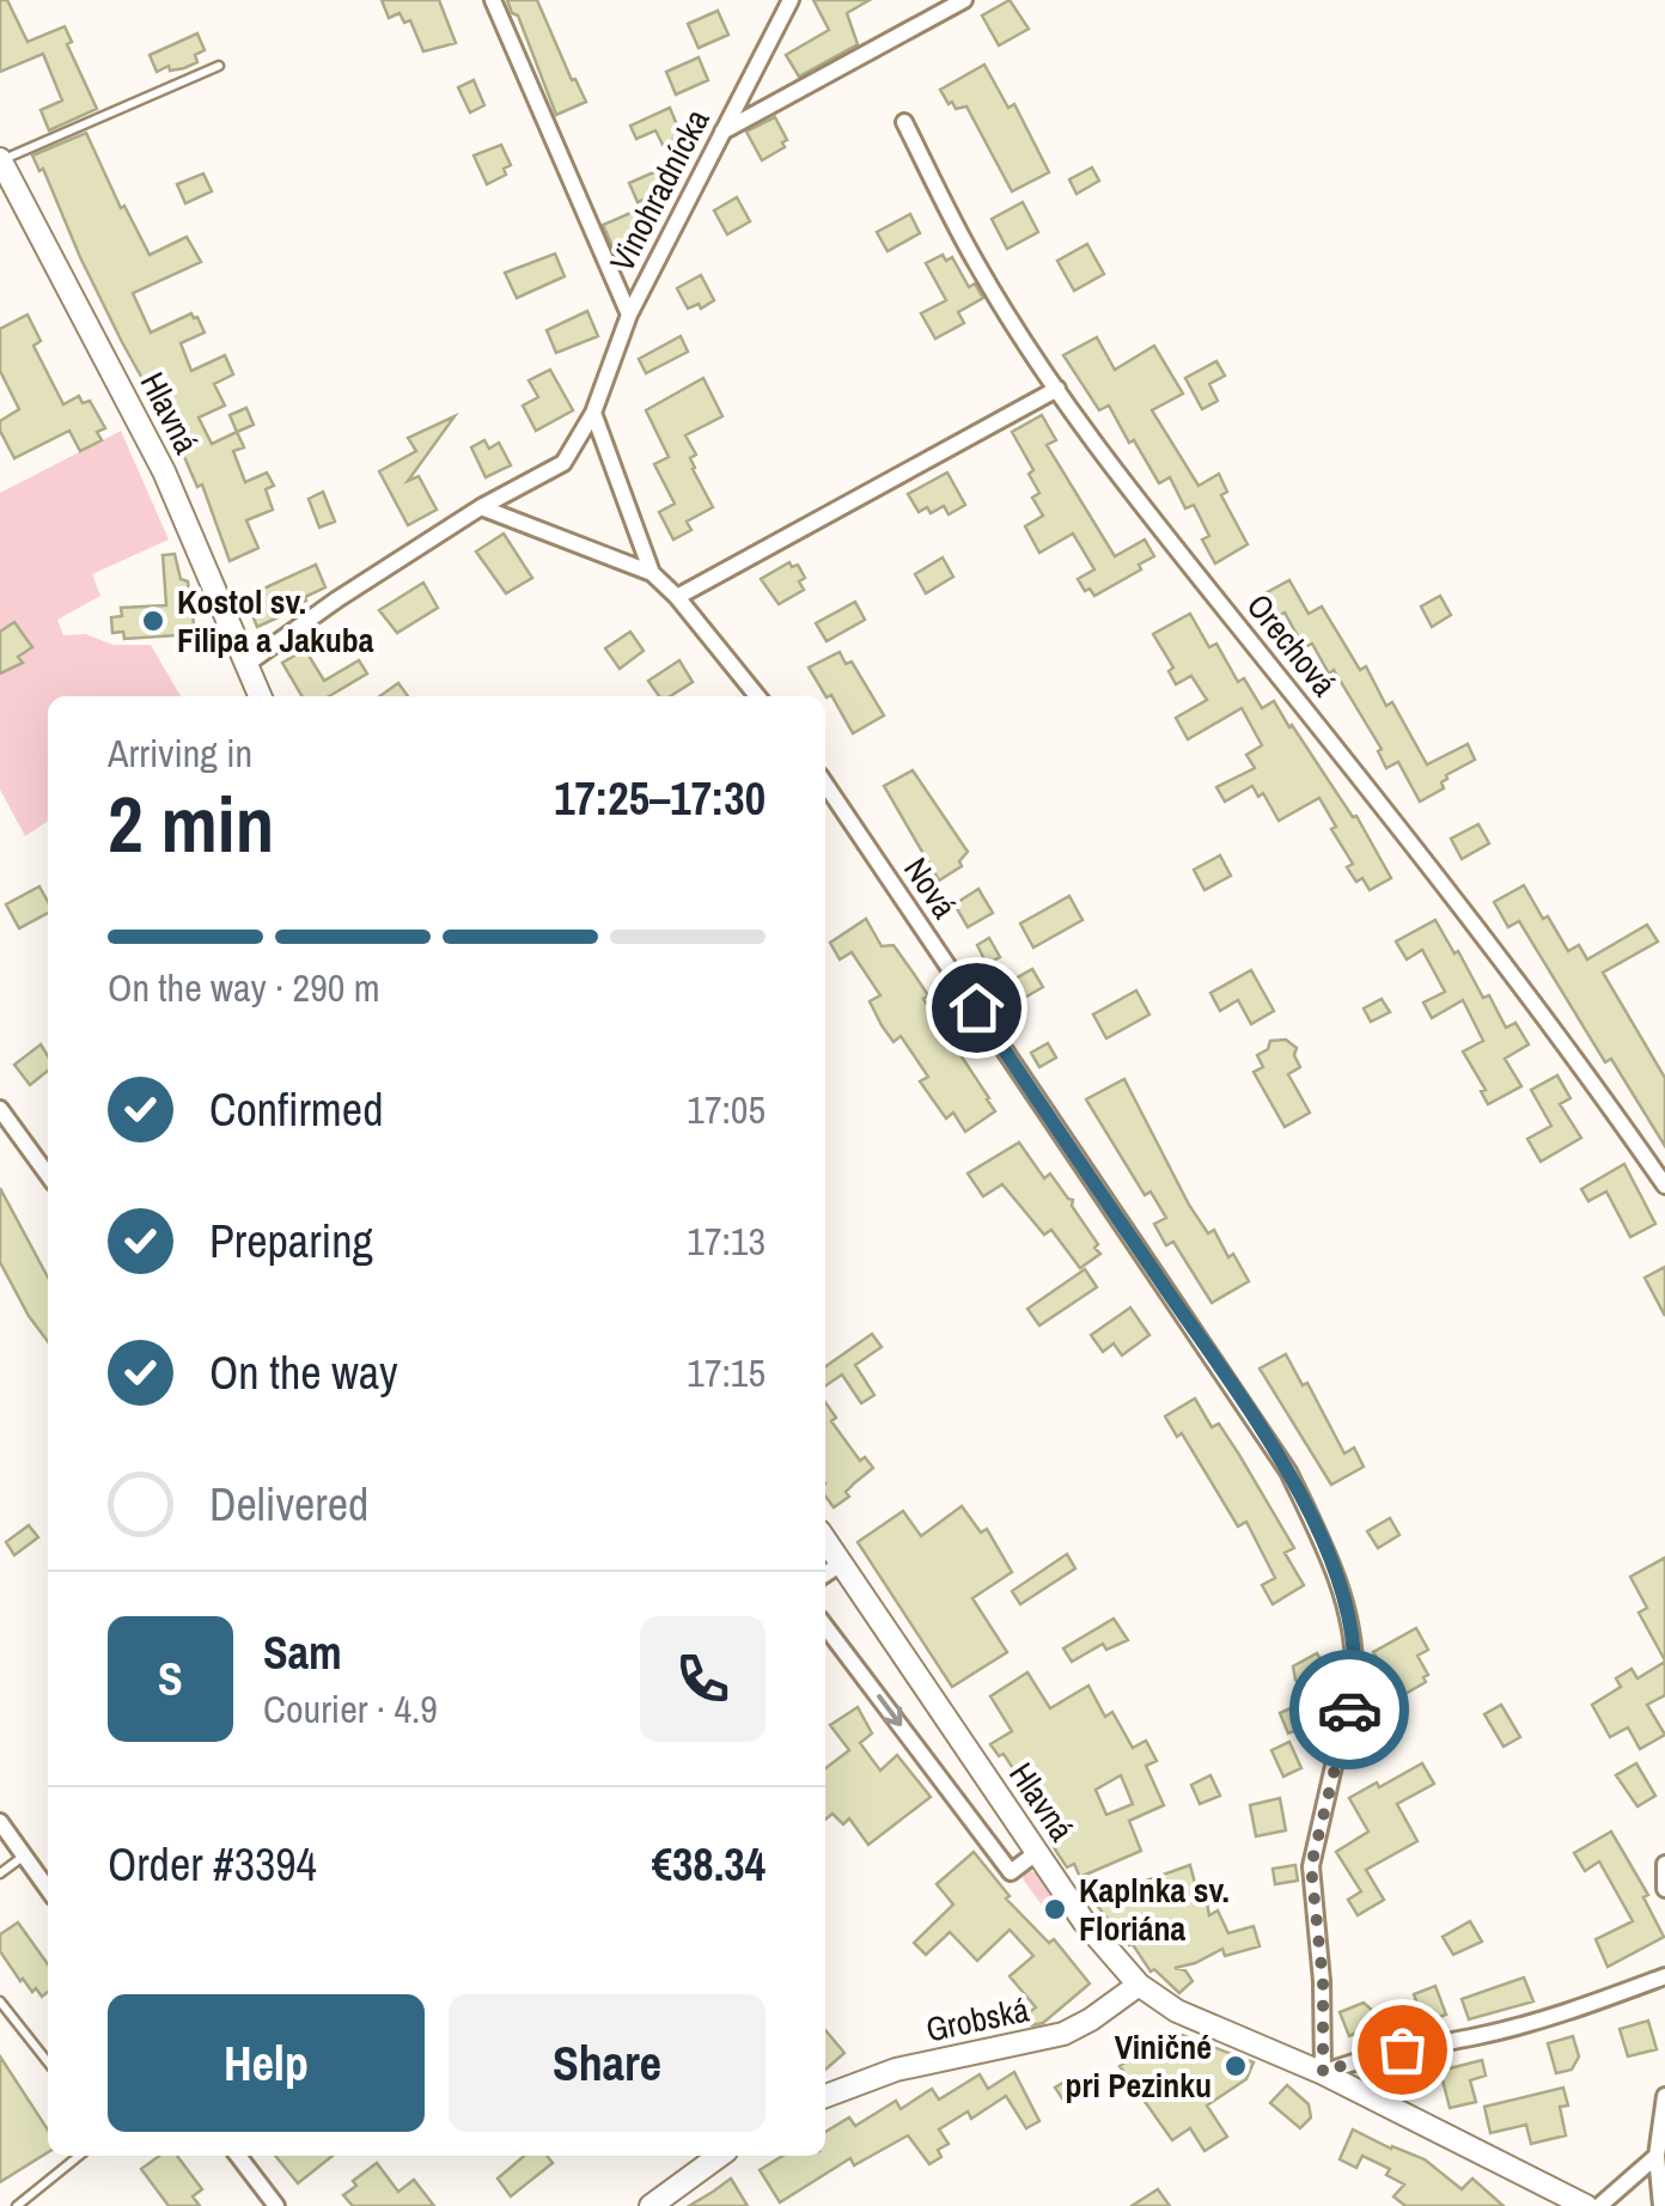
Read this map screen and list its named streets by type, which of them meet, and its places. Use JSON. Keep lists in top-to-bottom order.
{
  "streets": {
    "main road": ["Hlavná", "Grobská"],
    "street": ["Vinohradnícka", "Orechová", "Nová"]
  },
  "crossings": [
    ["Vinohradnícka", "Hlavná"],
    ["Hlavná", "Nová"],
    ["Hlavná", "Grobská"]
  ],
  "places": ["Kostol sv. Filipa a Jakuba", "Kaplnka sv. Floriána", "Viničné pri Pezinku"],
  "page": {
    "heading": ["2 min", "Arriving in", "17:25–17:30"],
    "panel": [
      "Sam",
      "Courier · 4.9",
      "Order #3394",
      "€38.34"
    ],
    "bar": "On the way · 290 m",
    "list": [
      ["Confirmed", "17:05"],
      ["Preparing", "17:13"],
      ["On the way", "17:15"],
      "Delivered"
    ],
    "round": "S",
    "buttons": ["Help", "Share"]
  }
}
